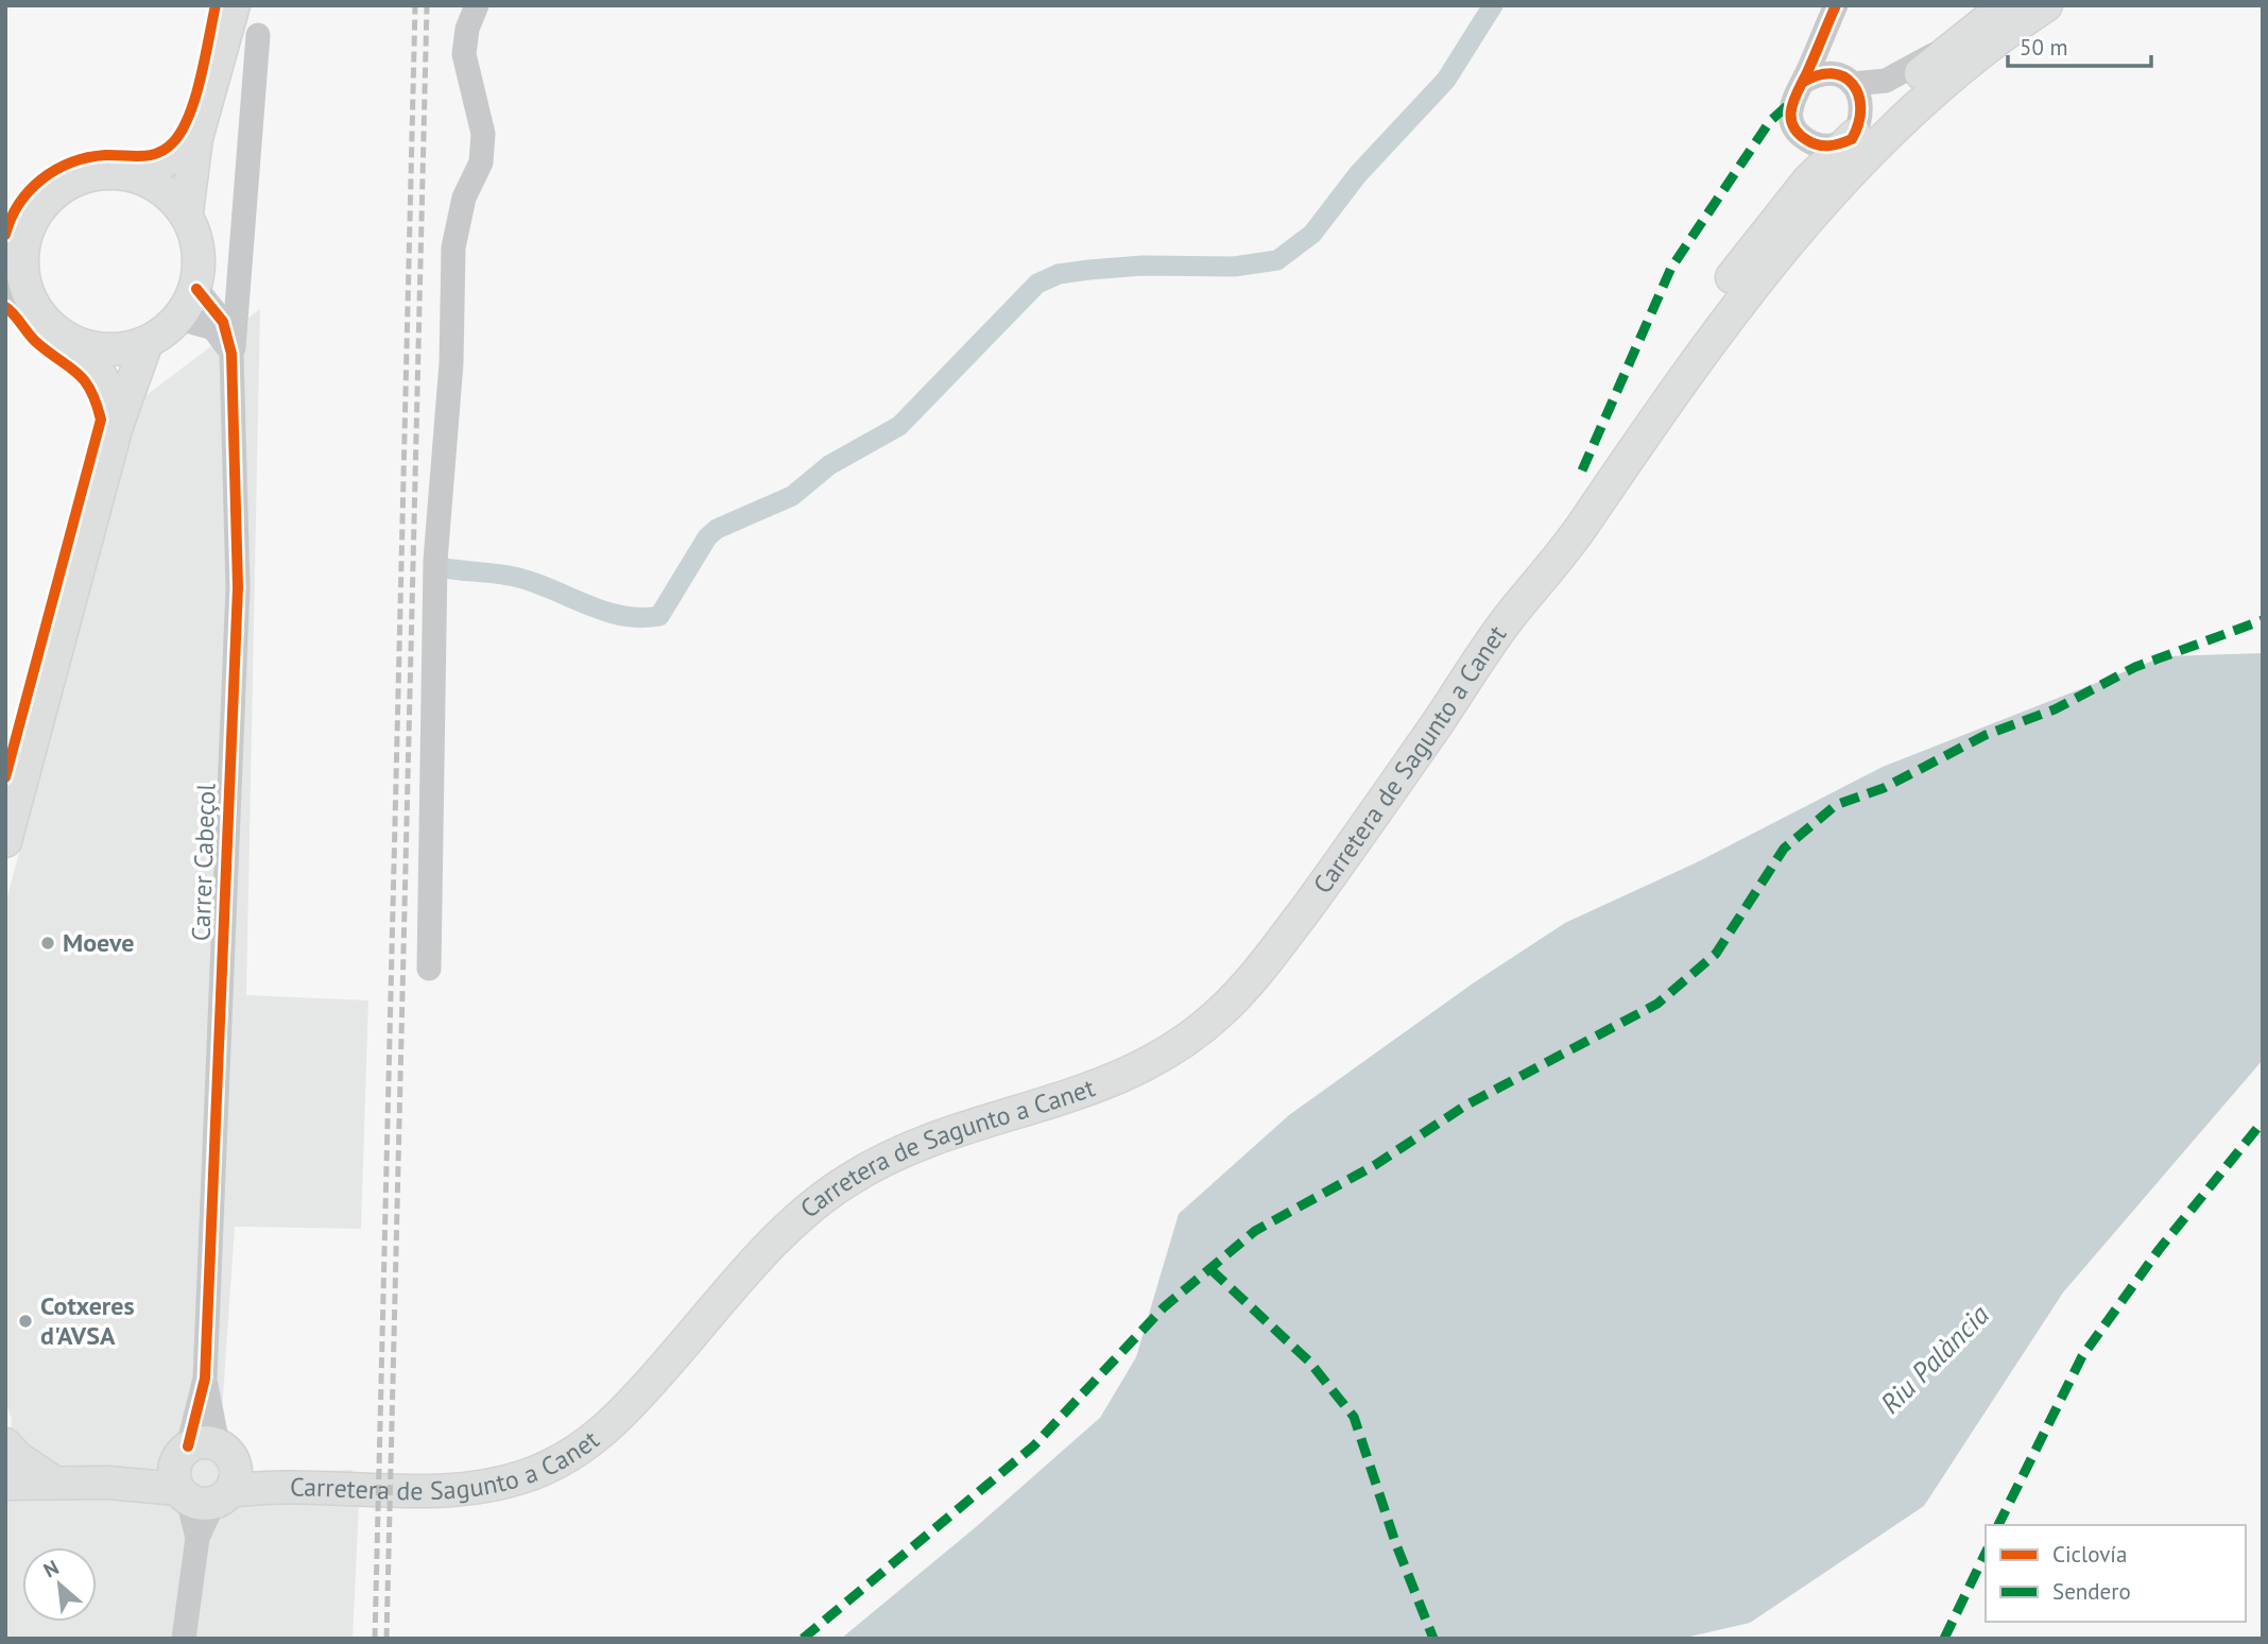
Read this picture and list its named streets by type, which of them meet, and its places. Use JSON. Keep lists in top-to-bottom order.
{
  "streets": {
    "main road": ["Carretera de Sagunto a Canet"],
    "street": ["Carrer Cabeçol"]
  },
  "crossings": [
    ["Carretera de Sagunto a Canet", "Carrer Cabeçol"]
  ],
  "water": ["Riu Palància"],
  "places": ["Moeve", "Cotxeres d'AVSA"],
  "legend": ["Ciclovía", "Sendero"],
  "scale_bar": "50 m",
  "north": "top left"
}
